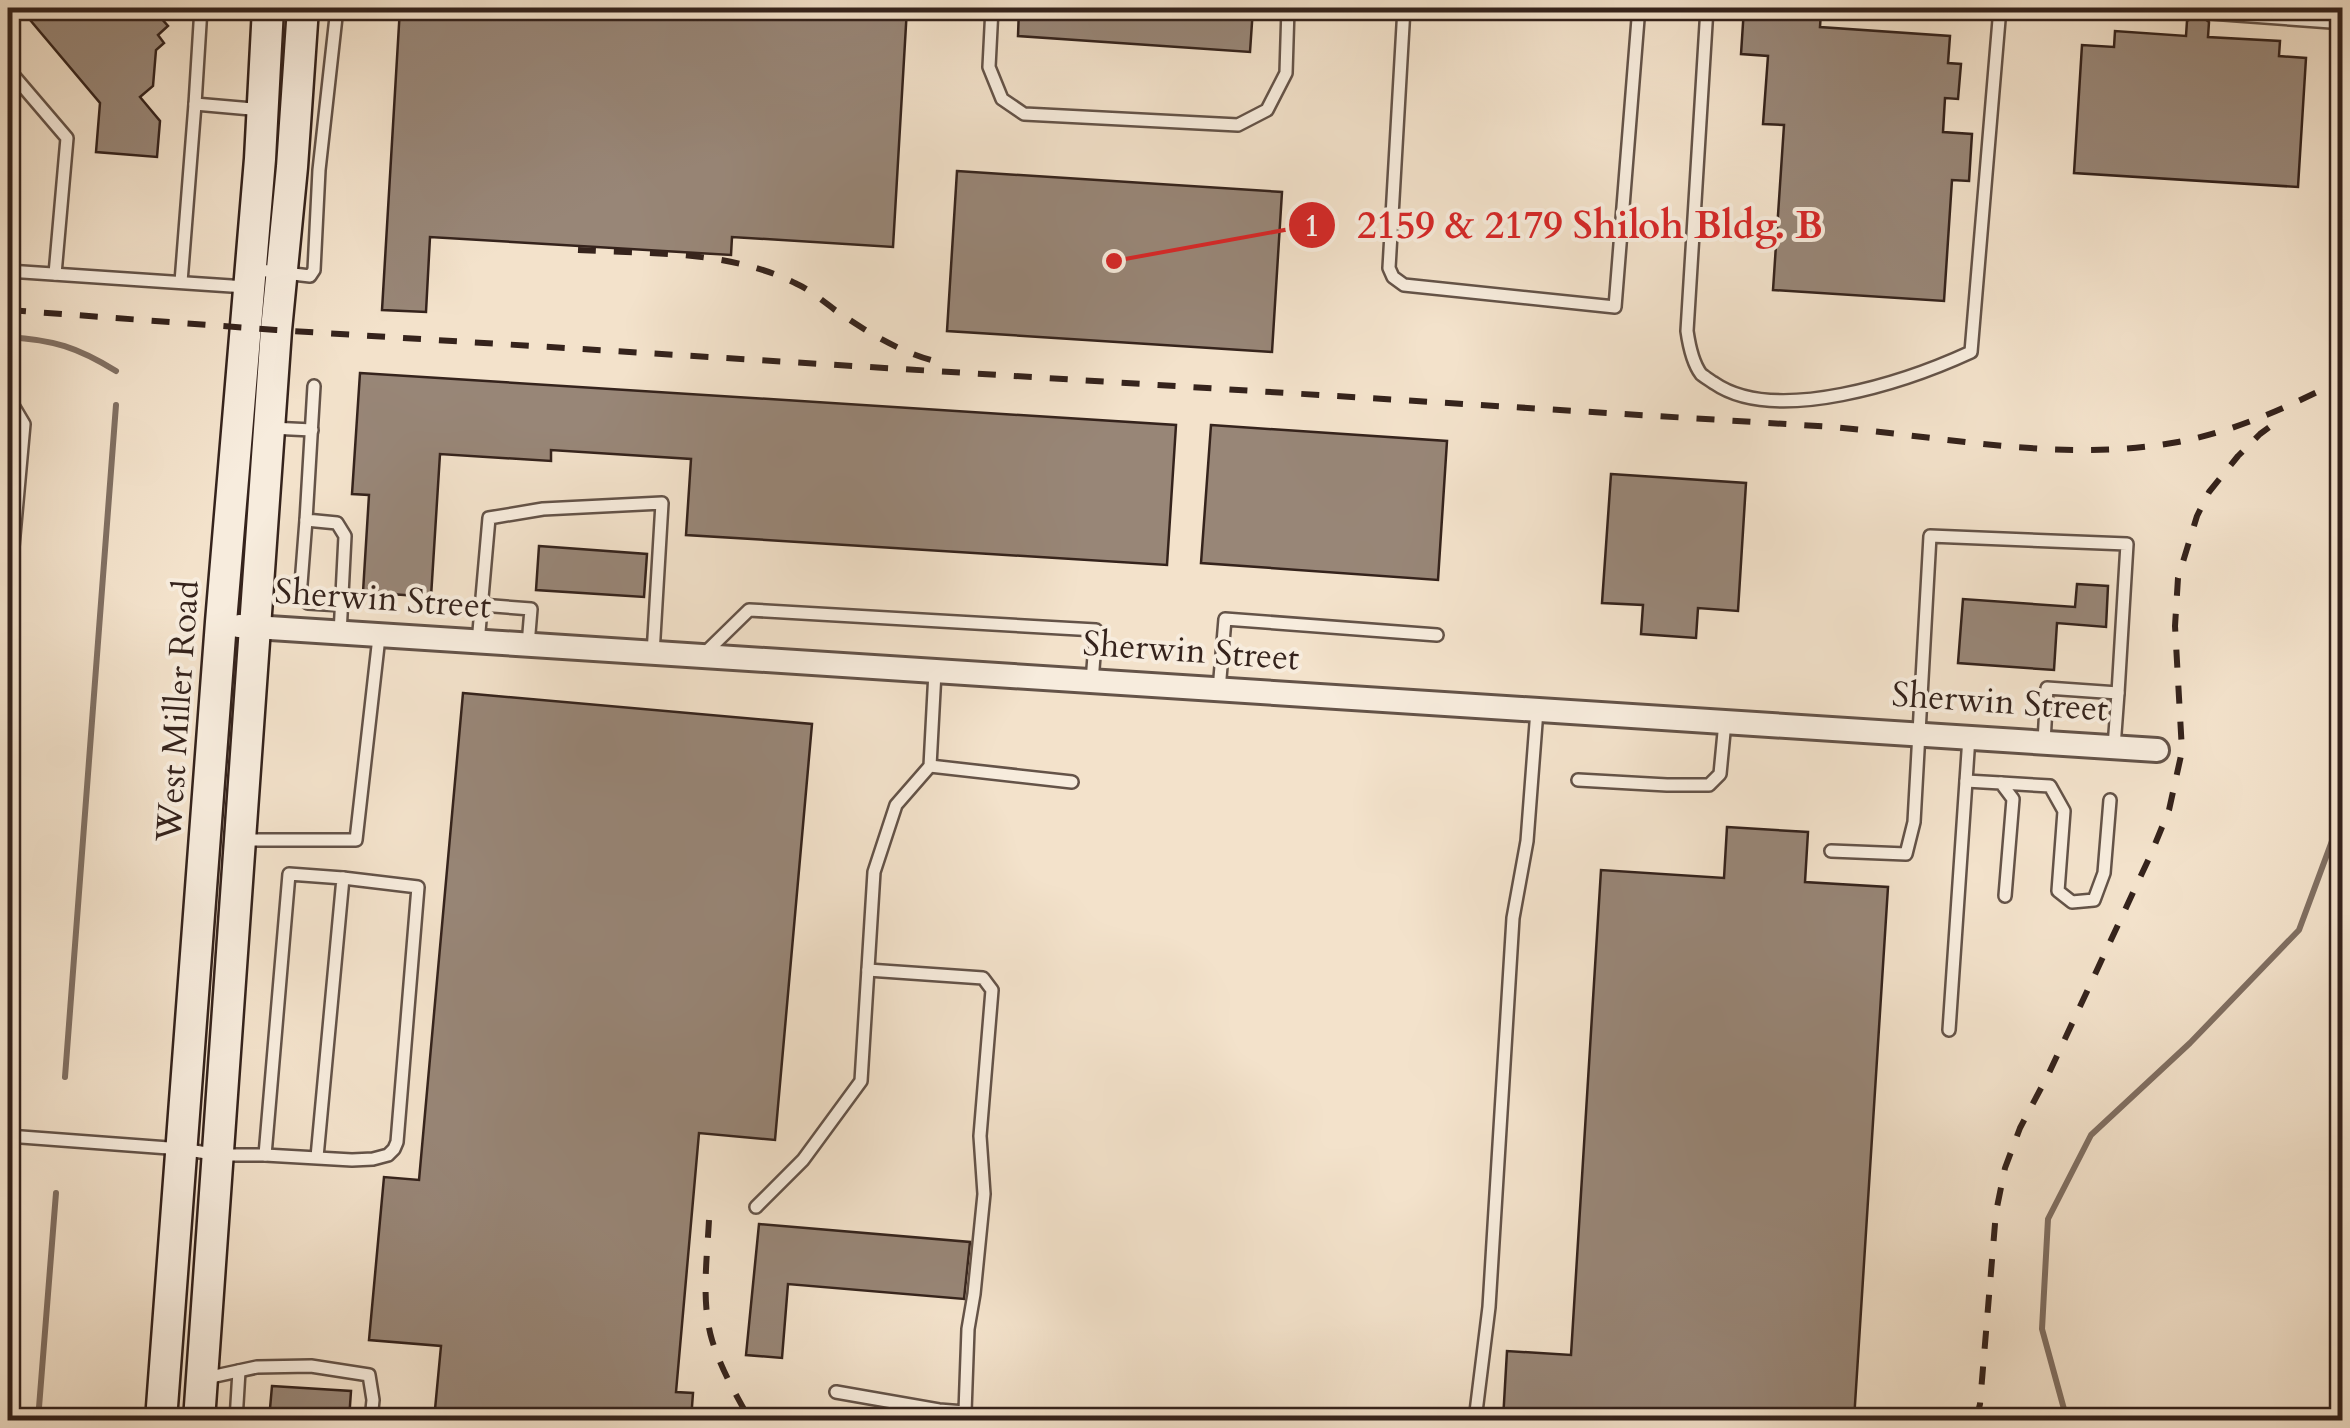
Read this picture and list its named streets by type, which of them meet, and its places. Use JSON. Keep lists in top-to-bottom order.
{
  "streets": {
    "main road": ["West Miller Road"],
    "street": ["Sherwin Street"]
  },
  "crossings": [
    ["Sherwin Street", "West Miller Road"]
  ],
  "places": ["2159 & 2179 Shiloh Bldg. B"]
}
